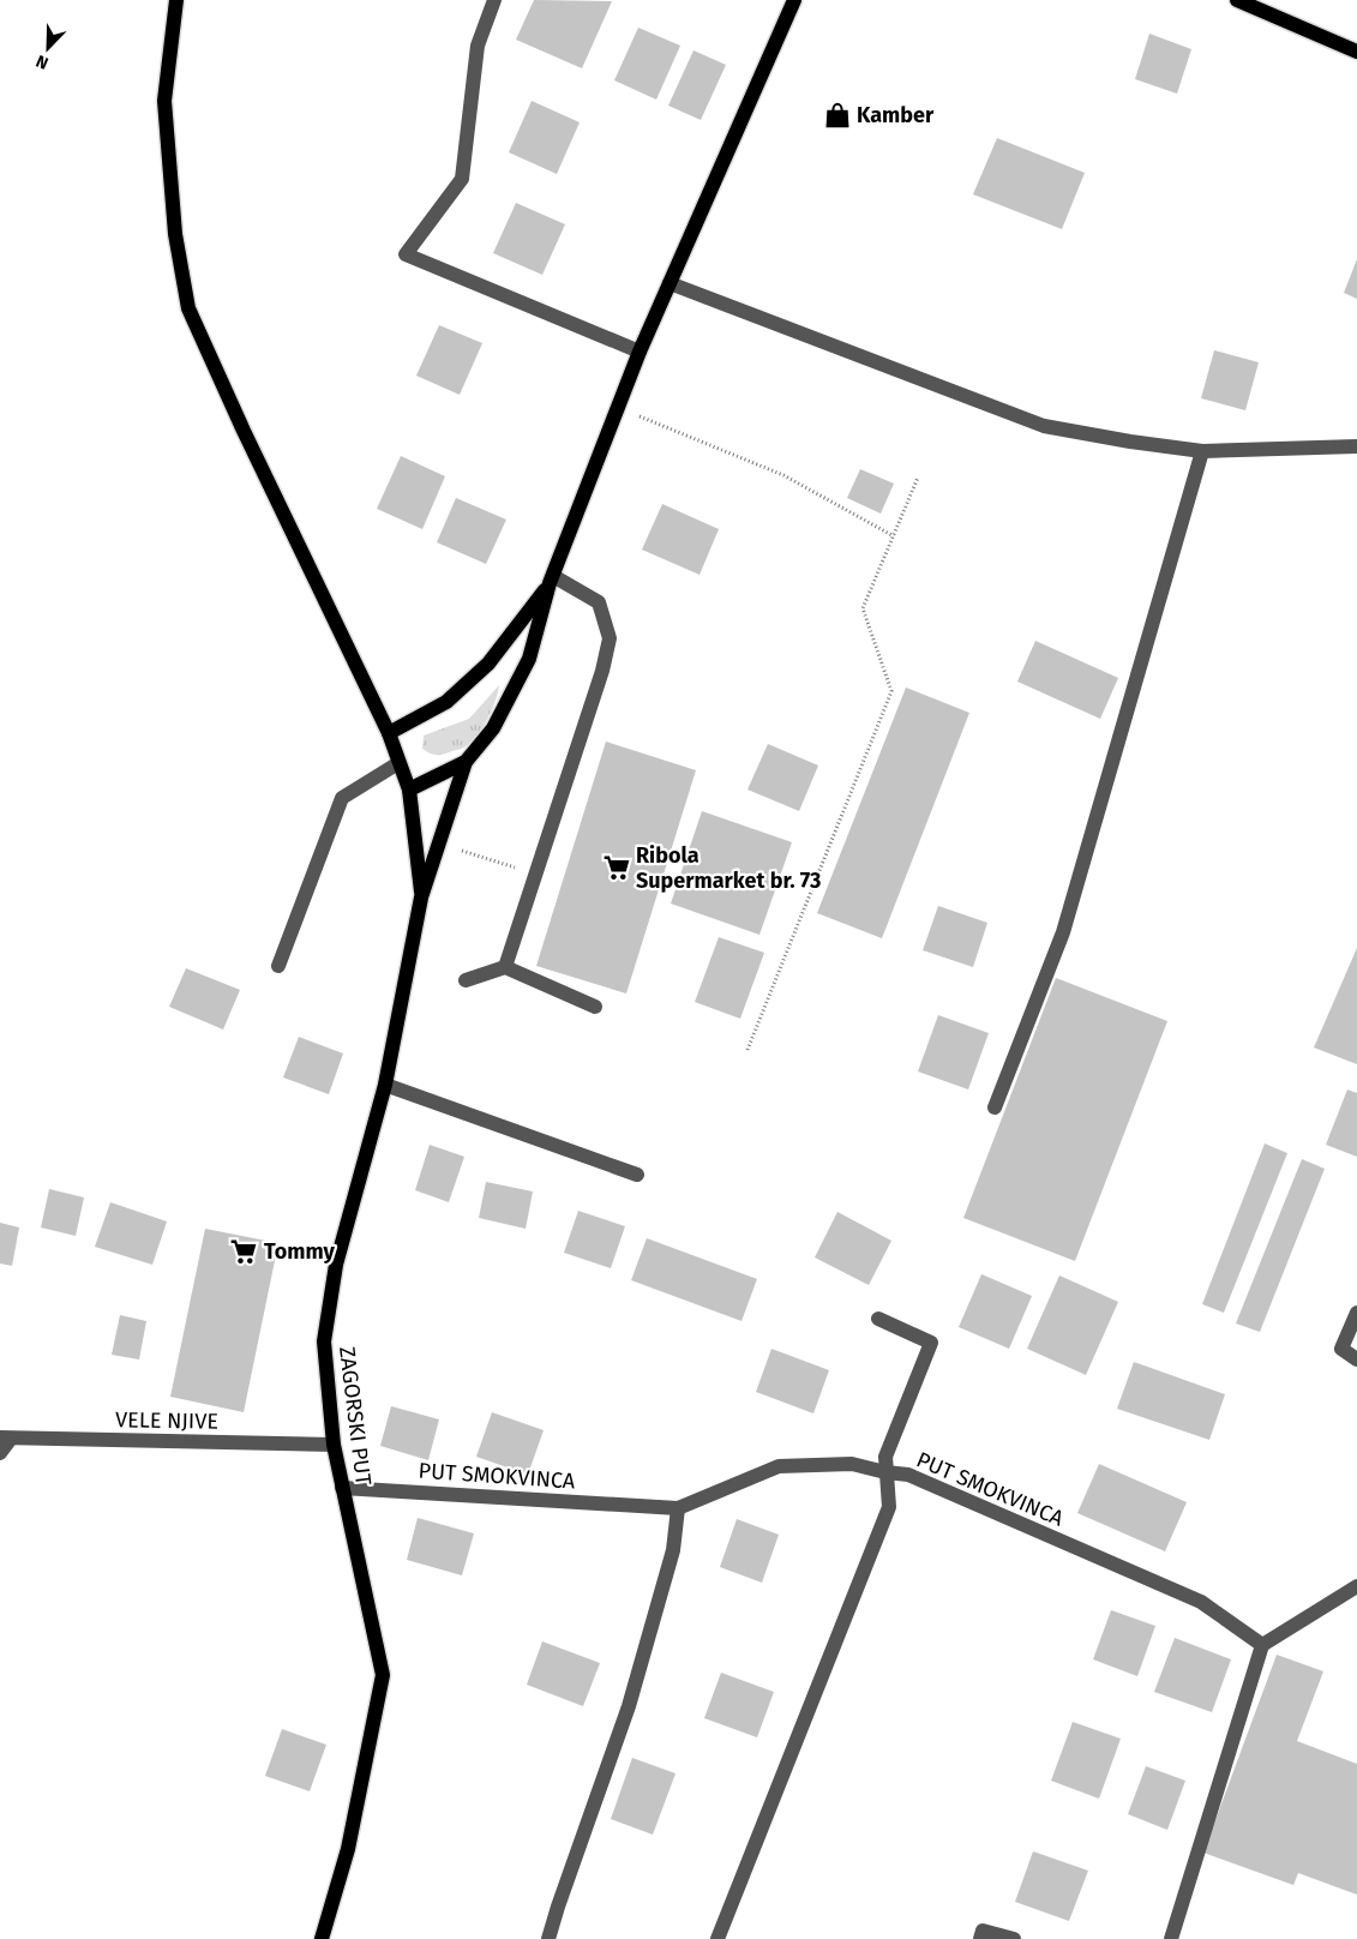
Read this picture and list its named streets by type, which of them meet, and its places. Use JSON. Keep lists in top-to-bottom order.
{
  "streets": {
    "main road": ["ZAGORSKI PUT"],
    "street": ["VELE NJIVE", "PUT SMOKVINCA"]
  },
  "crossings": [
    ["ZAGORSKI PUT", "VELE NJIVE"],
    ["ZAGORSKI PUT", "PUT SMOKVINCA"]
  ],
  "places": {
    "shop": ["Kamber"],
    "supermarket": ["Ribola Supermarket br. 73", "Tommy"]
  },
  "north": "bottom left"
}
